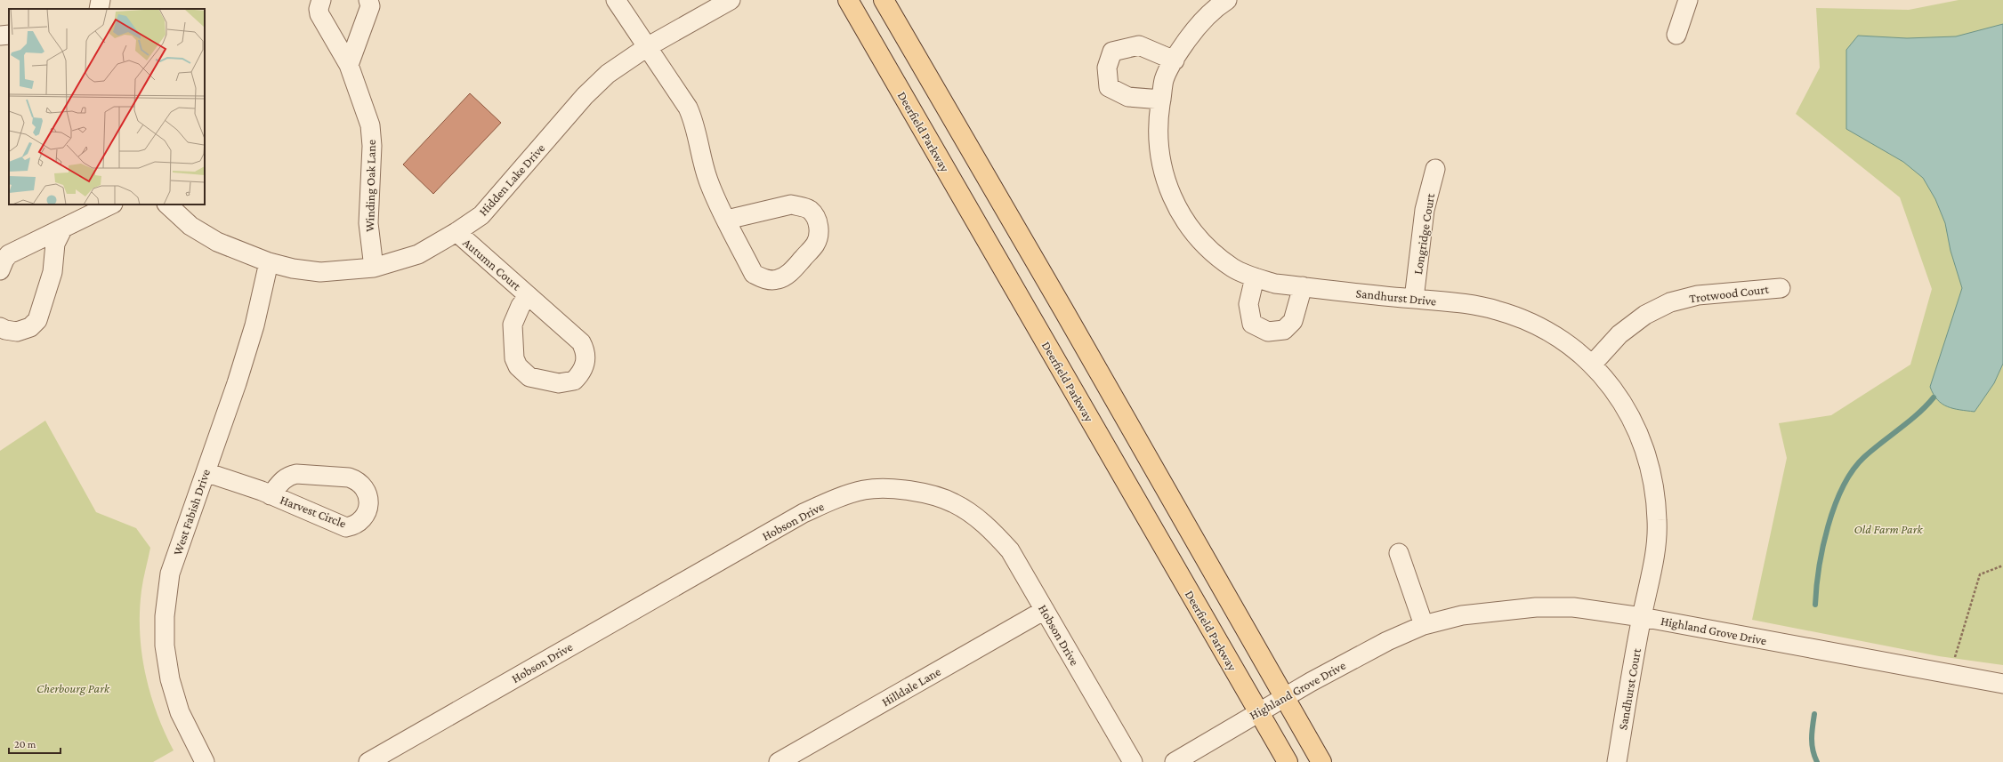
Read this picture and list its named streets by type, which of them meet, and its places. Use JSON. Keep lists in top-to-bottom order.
{
  "streets": {
    "main road": ["Deerfield Parkway"],
    "street": [
      "Hidden Lake Drive",
      "Winding Oak Lane",
      "Longridge Court",
      "Autumn Court",
      "Trotwood Court",
      "Sandhurst Drive",
      "Harvest Circle",
      "West Fabish Drive",
      "Hobson Drive",
      "Highland Grove Drive",
      "Hilldale Lane",
      "Sandhurst Court"
    ]
  },
  "crossings": [
    ["Deerfield Parkway", "Highland Grove Drive"],
    ["Hidden Lake Drive", "Winding Oak Lane"],
    ["Hidden Lake Drive", "Autumn Court"],
    ["Hidden Lake Drive", "West Fabish Drive"],
    ["Longridge Court", "Sandhurst Drive"],
    ["Trotwood Court", "Sandhurst Drive"],
    ["Sandhurst Drive", "Highland Grove Drive"],
    ["Sandhurst Drive", "Sandhurst Court"],
    ["Harvest Circle", "West Fabish Drive"],
    ["Hobson Drive", "Hilldale Lane"],
    ["Highland Grove Drive", "Sandhurst Court"]
  ],
  "parks": ["Old Farm Park", "Cherbourg Park"],
  "scale_bar": "20 m"
}
